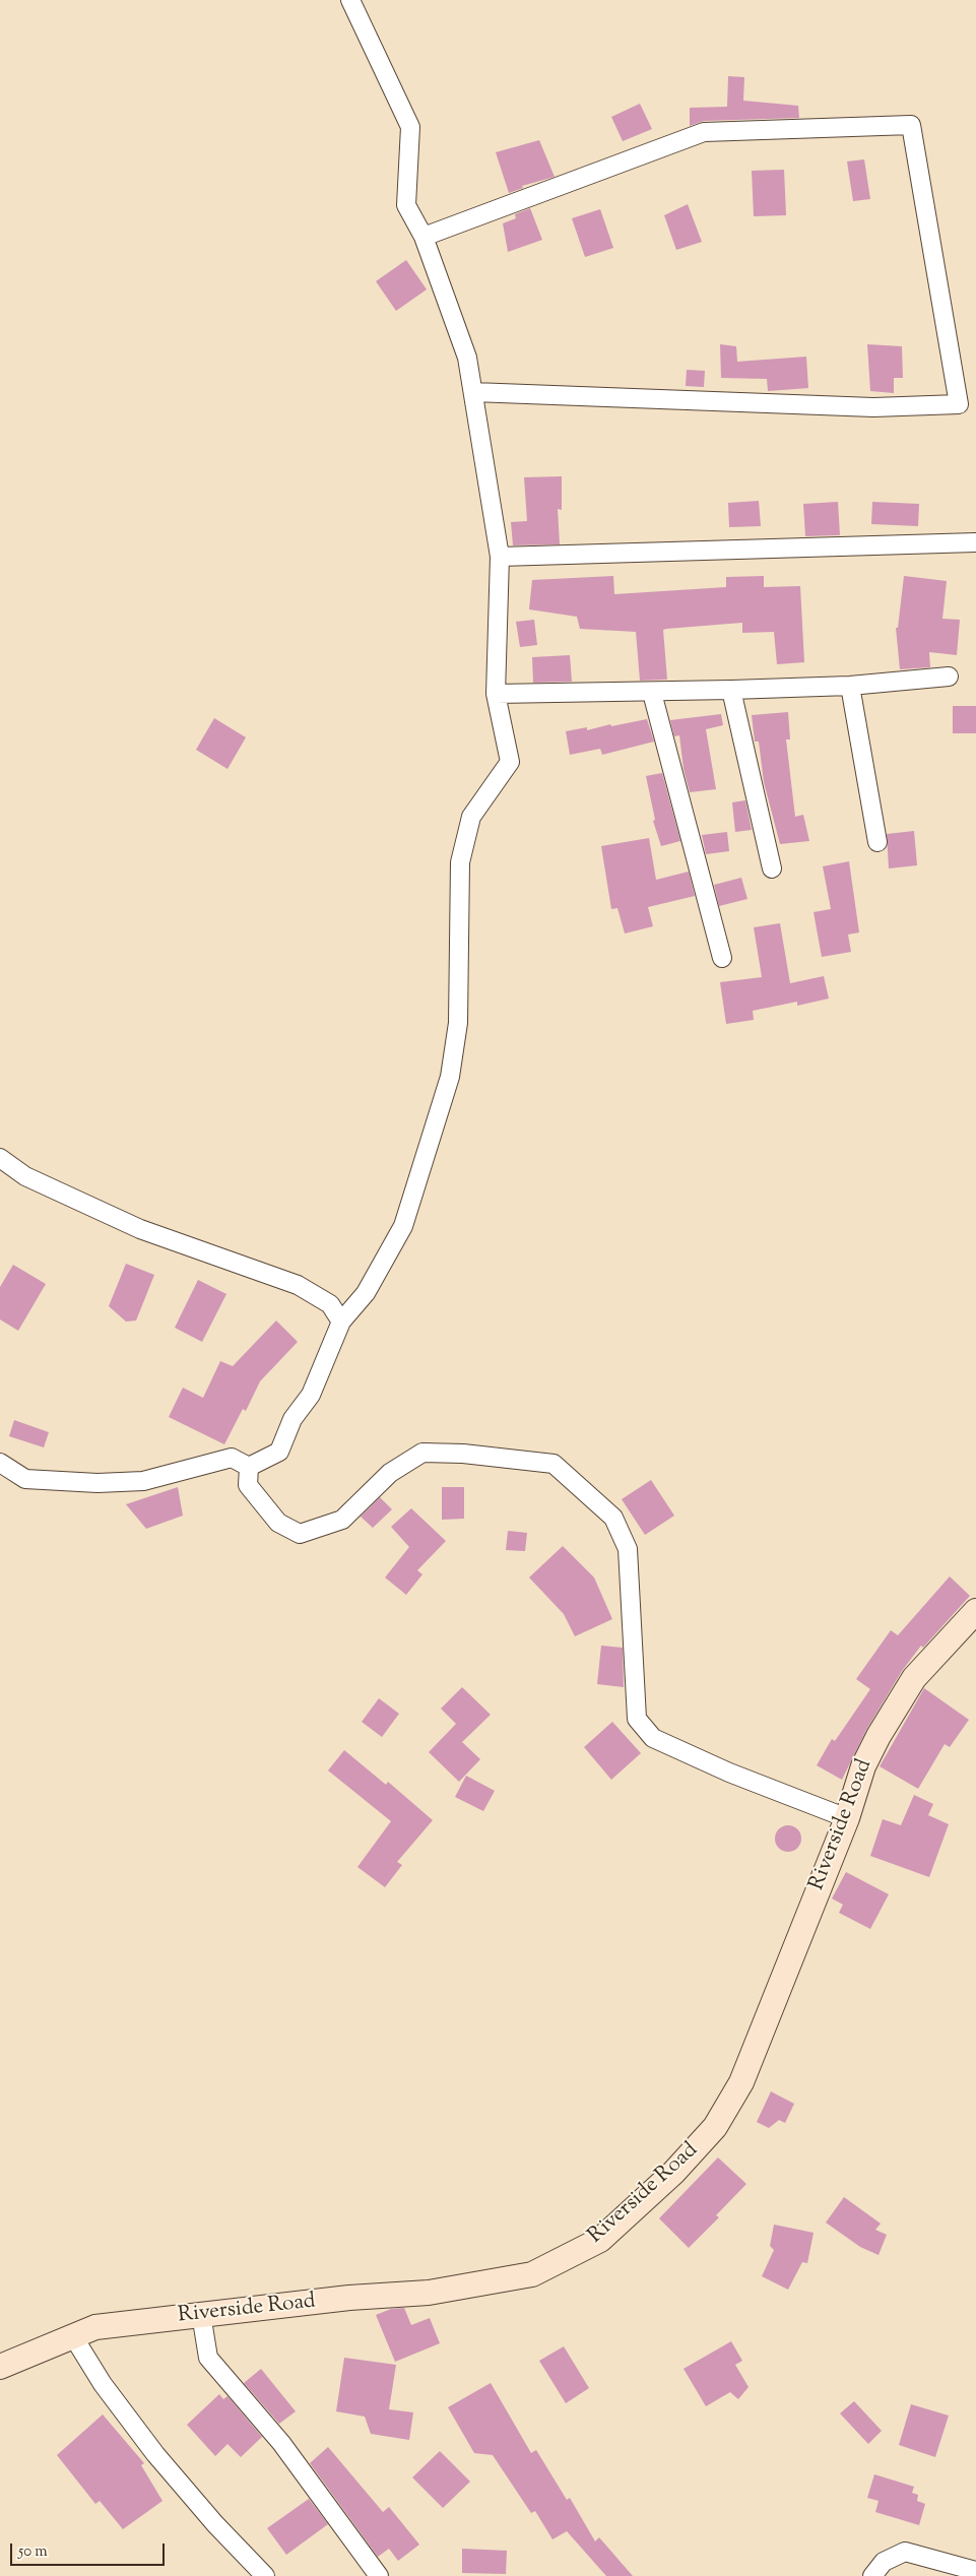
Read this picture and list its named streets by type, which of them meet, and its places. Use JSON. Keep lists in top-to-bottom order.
{
  "streets": {
    "street": ["Riverside Road"]
  },
  "scale_bar": "50 m"
}
